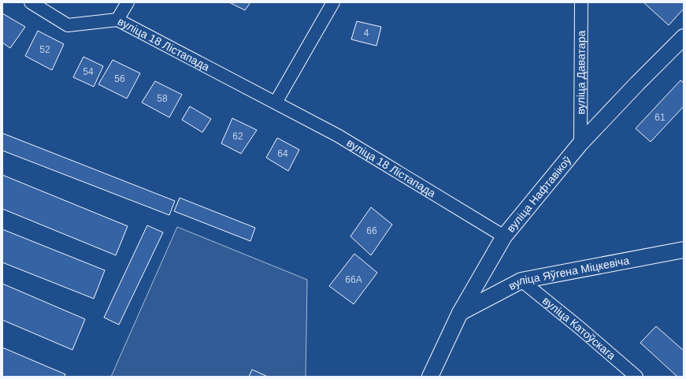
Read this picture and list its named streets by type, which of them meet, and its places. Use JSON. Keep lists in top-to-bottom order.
{
  "streets": {
    "street": [
      "вуліца 18 Лістапада",
      "вуліца Даватара",
      "вуліца Нафтавікоў",
      "вуліца Яўгена Міцкевіча",
      "вуліца Катоўскага"
    ]
  },
  "crossings": [
    ["вуліца 18 Лістапада", "вуліца Нафтавікоў"],
    ["вуліца Даватара", "вуліца Нафтавікоў"],
    ["вуліца Нафтавікоў", "вуліца Яўгена Міцкевіча"],
    ["вуліца Яўгена Міцкевіча", "вуліца Катоўскага"]
  ],
  "house_numbers": [
    "4",
    "52",
    "54",
    "56",
    "58",
    "61",
    "62",
    "64",
    "66",
    "66А"
  ]
}
